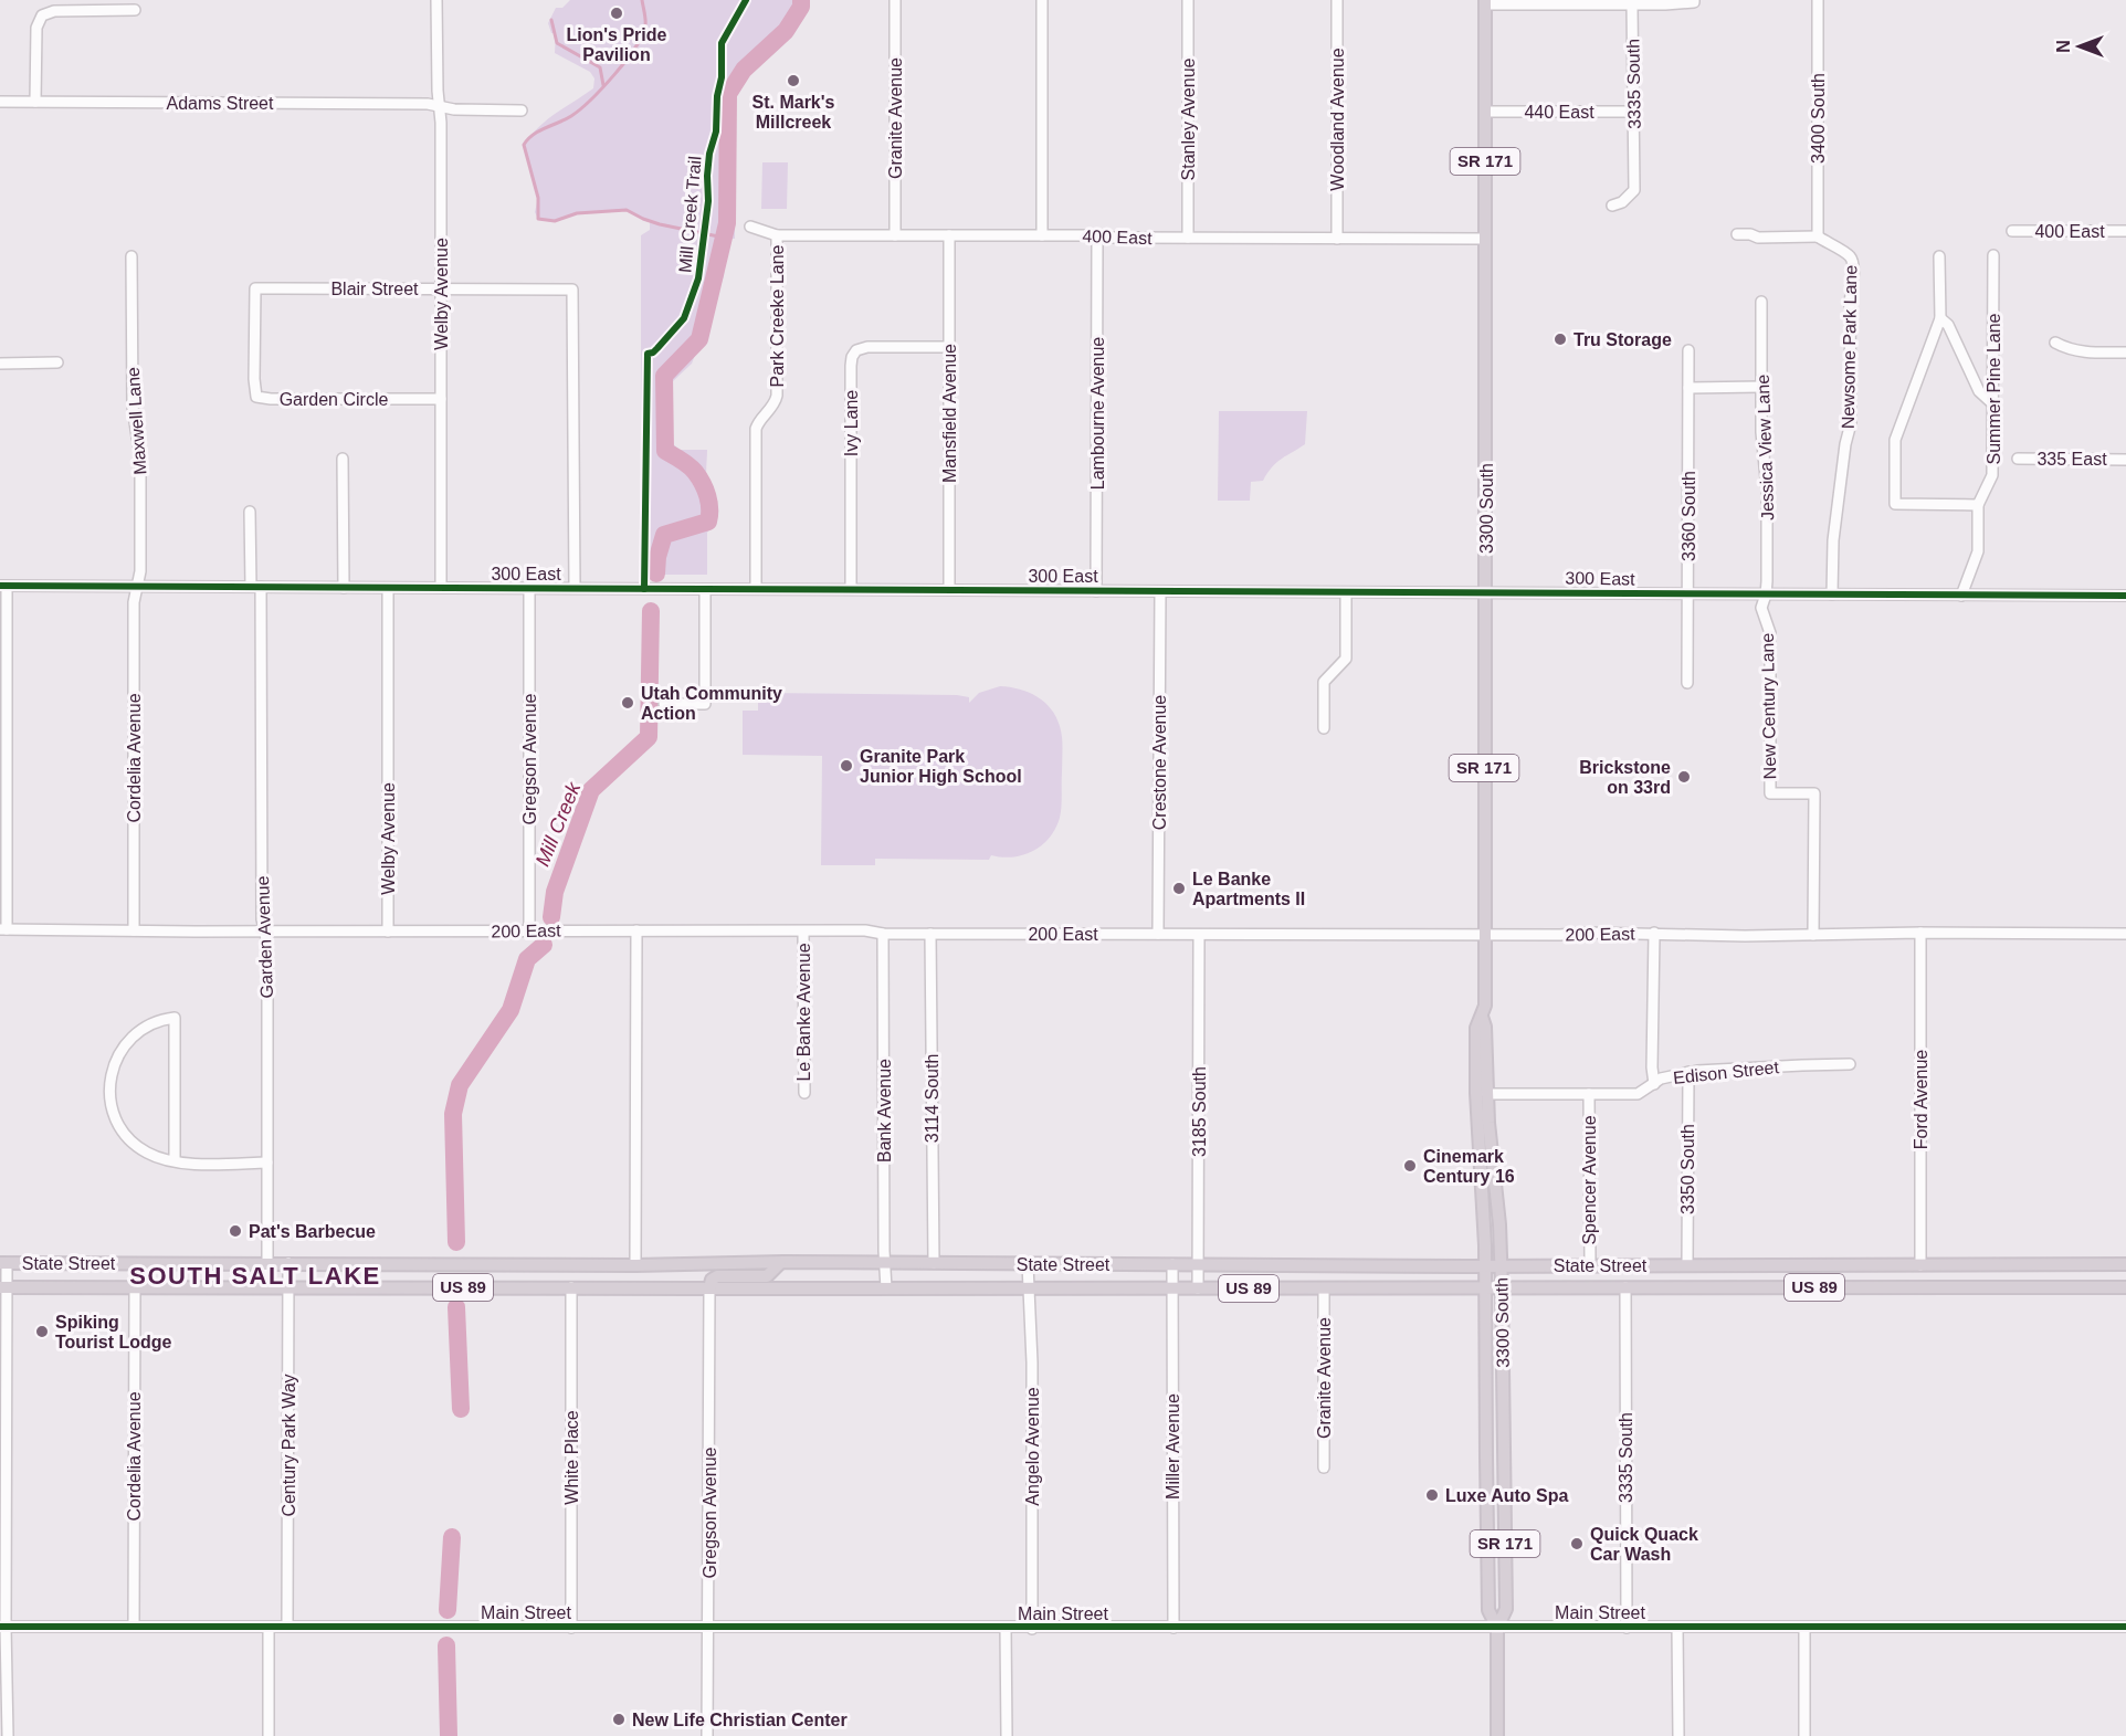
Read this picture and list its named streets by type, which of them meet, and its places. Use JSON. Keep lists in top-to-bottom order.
{
  "streets": {
    "main road": [
      "SR 171",
      "3300 South",
      "State Street",
      "US 89"
    ],
    "street": [
      "3335 South",
      "Adams Street",
      "440 East",
      "Granite Avenue",
      "3400 South",
      "Stanley Avenue",
      "Woodland Avenue",
      "400 East",
      "Blair Street",
      "Welby Avenue",
      "Park Creeke Lane",
      "Newsome Park Lane",
      "Summer Pine Lane",
      "Garden Circle",
      "Mansfield Avenue",
      "Lambourne Avenue",
      "Maxwell Lane",
      "Ivy Lane",
      "Jessica View Lane",
      "335 East",
      "3360 South",
      "300 East",
      "New Century Lane",
      "Cordelia Avenue",
      "Gregson Avenue",
      "Crestone Avenue",
      "200 East",
      "Garden Avenue",
      "Le Banke Avenue",
      "Edison Street",
      "3114 South",
      "Ford Avenue",
      "Bank Avenue",
      "3185 South",
      "3350 South",
      "Spencer Avenue",
      "Century Park Way",
      "Angelo Avenue",
      "Miller Avenue",
      "White Place",
      "Main Street"
    ],
    "cycle path": ["Mill Creek Trail"]
  },
  "crossings": [
    ["3335 South", "440 East"],
    ["3335 South", "State Street"],
    ["3335 South", "Main Street"],
    ["Adams Street", "Welby Avenue"],
    ["440 East", "3300 South"],
    ["Granite Avenue", "400 East"],
    ["Granite Avenue", "State Street"],
    ["3400 South", "Newsome Park Lane"],
    ["Stanley Avenue", "400 East"],
    ["Woodland Avenue", "400 East"],
    ["400 East", "Park Creeke Lane"],
    ["400 East", "Mansfield Avenue"],
    ["400 East", "Lambourne Avenue"],
    ["400 East", "3300 South"],
    ["Blair Street", "Welby Avenue"],
    ["Blair Street", "Garden Circle"],
    ["Blair Street", "300 East"],
    ["Welby Avenue", "Garden Circle"],
    ["Welby Avenue", "300 East"],
    ["Welby Avenue", "200 East"],
    ["Park Creeke Lane", "300 East"],
    ["Newsome Park Lane", "300 East"],
    ["Summer Pine Lane", "300 East"],
    ["Mansfield Avenue", "Ivy Lane"],
    ["Mansfield Avenue", "300 East"],
    ["Lambourne Avenue", "300 East"],
    ["Maxwell Lane", "300 East"],
    ["Maxwell Lane", "Cordelia Avenue"],
    ["Ivy Lane", "300 East"],
    ["Jessica View Lane", "300 East"],
    ["Jessica View Lane", "New Century Lane"],
    ["3300 South", "300 East"],
    ["3300 South", "200 East"],
    ["3300 South", "Edison Street"],
    ["3300 South", "State Street"],
    ["3300 South", "Main Street"],
    ["3360 South", "300 East"],
    ["300 East", "New Century Lane"],
    ["300 East", "Cordelia Avenue"],
    ["300 East", "Gregson Avenue"],
    ["300 East", "Crestone Avenue"],
    ["300 East", "Garden Avenue"],
    ["New Century Lane", "200 East"],
    ["Cordelia Avenue", "200 East"],
    ["Cordelia Avenue", "State Street"],
    ["Cordelia Avenue", "Main Street"],
    ["Gregson Avenue", "200 East"],
    ["Gregson Avenue", "State Street"],
    ["Gregson Avenue", "Main Street"],
    ["Crestone Avenue", "200 East"],
    ["200 East", "Garden Avenue"],
    ["200 East", "Le Banke Avenue"],
    ["200 East", "3114 South"],
    ["200 East", "Ford Avenue"],
    ["200 East", "Bank Avenue"],
    ["200 East", "3185 South"],
    ["Garden Avenue", "State Street"],
    ["Edison Street", "3350 South"],
    ["Edison Street", "Spencer Avenue"],
    ["3114 South", "State Street"],
    ["Ford Avenue", "State Street"],
    ["Bank Avenue", "State Street"],
    ["3185 South", "State Street"],
    ["3350 South", "State Street"],
    ["Spencer Avenue", "State Street"],
    ["State Street", "Century Park Way"],
    ["State Street", "Angelo Avenue"],
    ["State Street", "Miller Avenue"],
    ["State Street", "White Place"],
    ["Century Park Way", "Main Street"],
    ["Angelo Avenue", "Main Street"],
    ["Miller Avenue", "Main Street"],
    ["White Place", "Main Street"]
  ],
  "districts": ["SOUTH SALT LAKE"],
  "water": ["Mill Creek"],
  "places": [
    "Lion's Pride Pavilion",
    "St. Mark's Millcreek",
    "Tru Storage",
    "Utah Community Action",
    "Granite Park Junior High School",
    "Brickstone on 33rd",
    "Le Banke Apartments II",
    "Cinemark Century 16",
    "Pat's Barbecue",
    "Spiking Tourist Lodge",
    "Luxe Auto Spa",
    "Quick Quack Car Wash",
    "New Life Christian Center"
  ],
  "north": "left"
}
